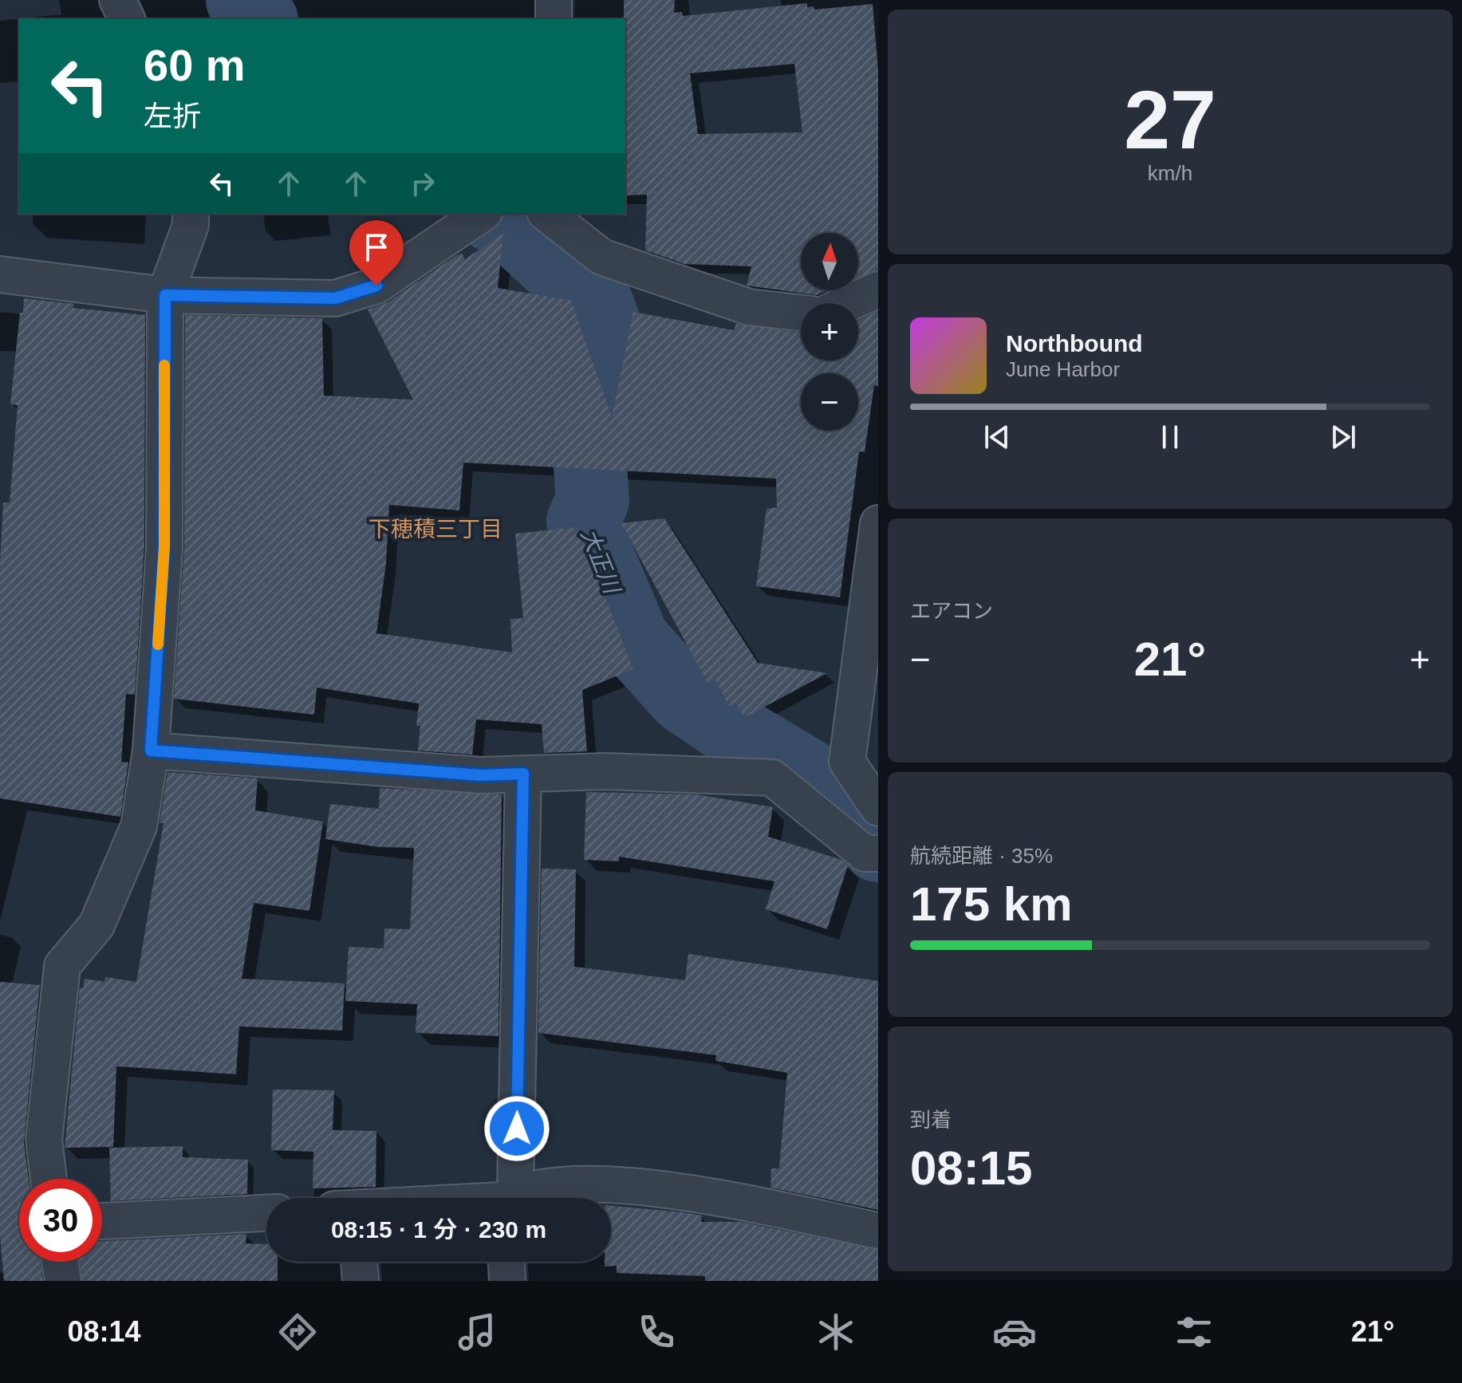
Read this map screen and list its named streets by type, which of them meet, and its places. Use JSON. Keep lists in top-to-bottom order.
{
  "districts": ["下穂積三丁目"],
  "water": ["大正川"],
  "north": "top",
  "page": {
    "tile": [
      ["27", "km/h"],
      "エアコン",
      ["航続距離 · 35%", "175 km"],
      ["到着", "08:15"]
    ],
    "turn": ["60 m", "左折"],
    "map_buttons": ["+", "−"],
    "song": ["Northbound", "June Harbor"],
    "heat": ["−", "21°", "+"],
    "limit": "30",
    "trip": "08:15 · 1 分 · 230 m",
    "tabs": ["08:14", "21°"]
  }
}
